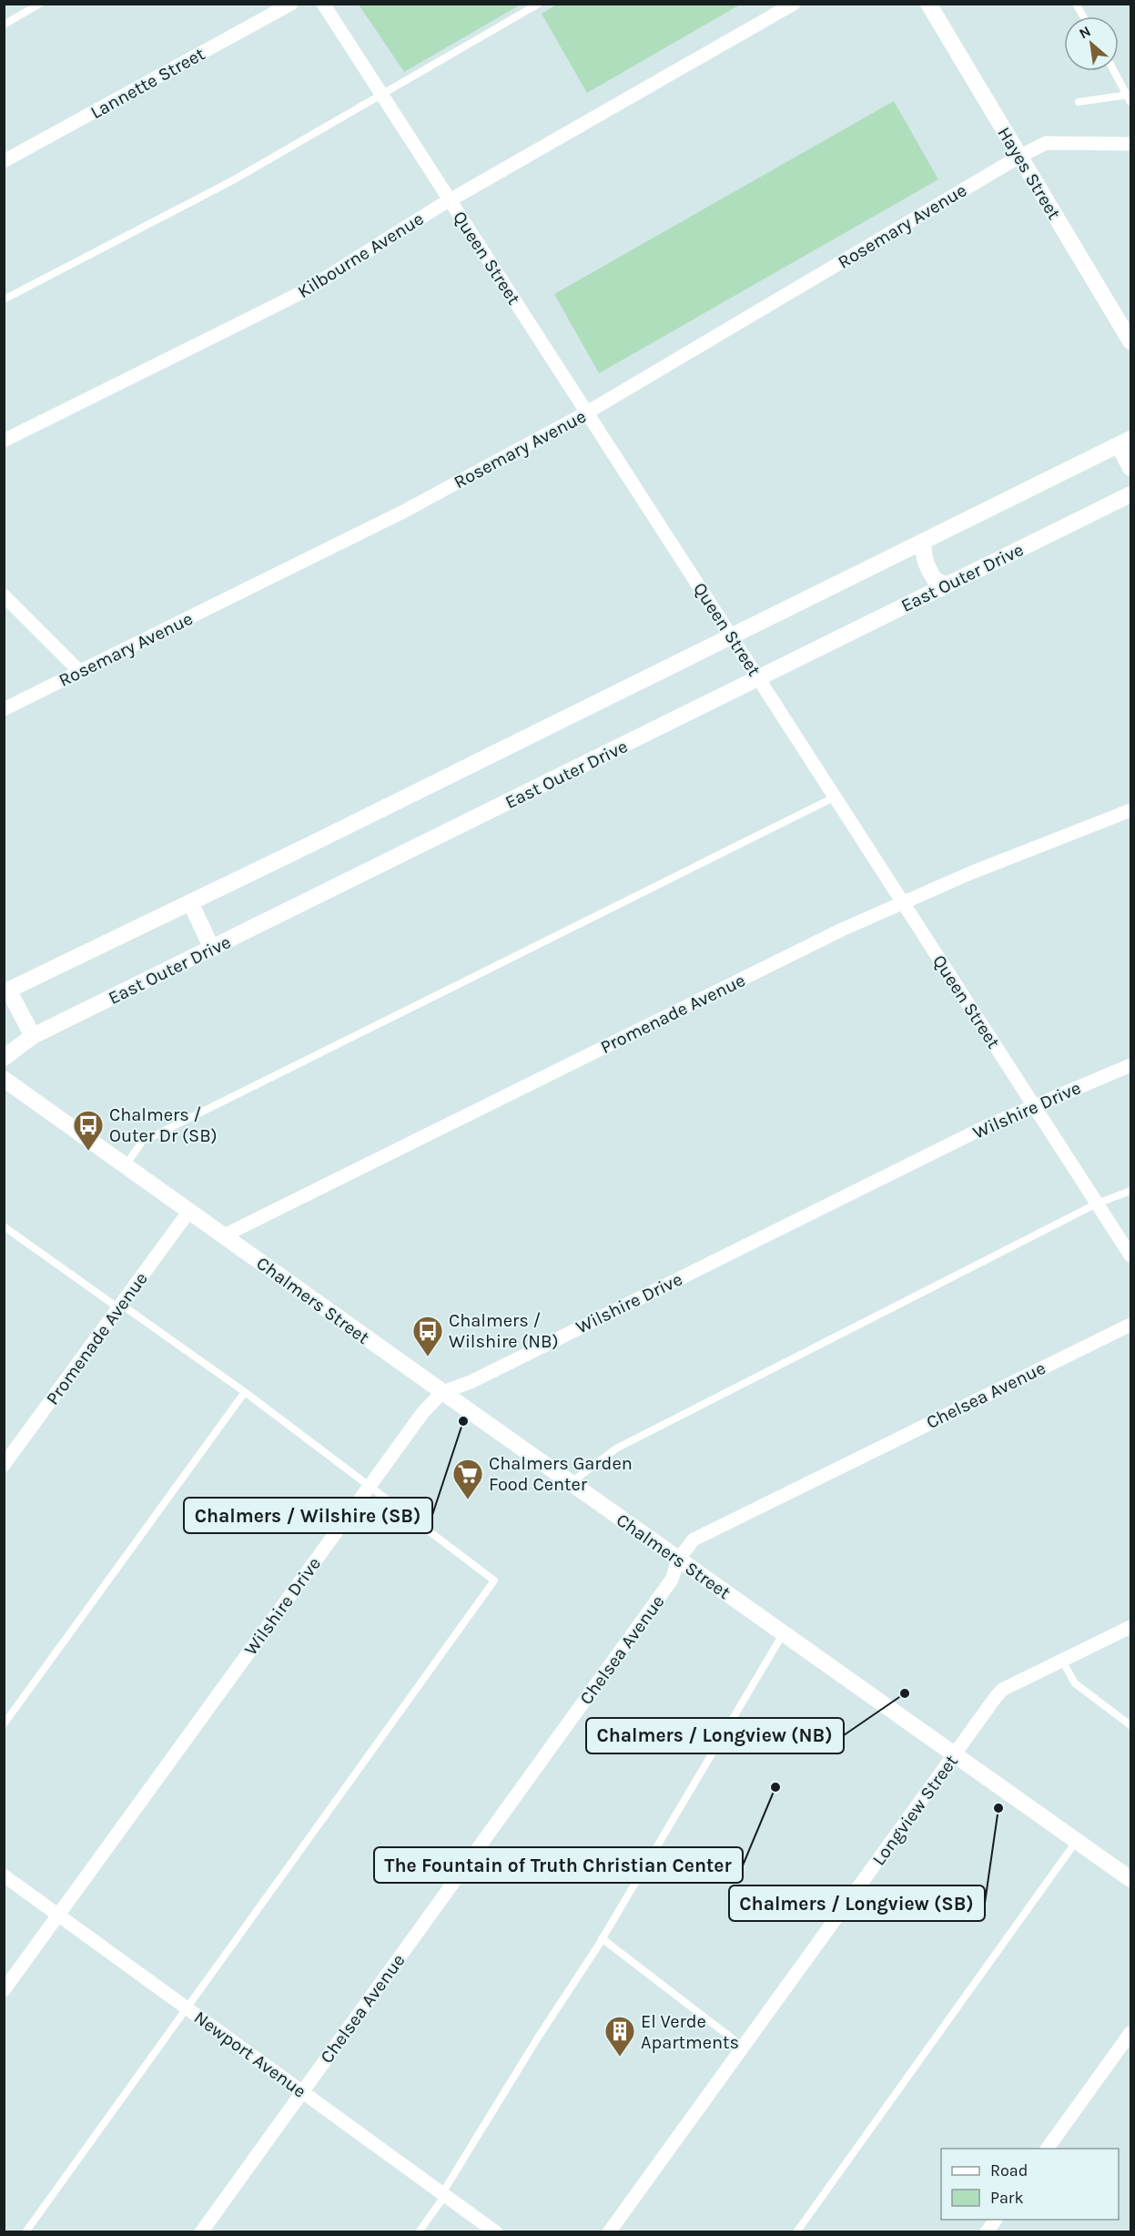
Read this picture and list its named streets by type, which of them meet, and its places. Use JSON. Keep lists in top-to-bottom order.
{
  "streets": {
    "street": [
      "Lannette Street",
      "Hayes Street",
      "Rosemary Avenue",
      "Kilbourne Avenue",
      "Queen Street",
      "East Outer Drive",
      "Promenade Avenue",
      "Wilshire Drive",
      "Chalmers Street",
      "Chelsea Avenue",
      "Longview Street",
      "Newport Avenue"
    ]
  },
  "crossings": [
    ["Hayes Street", "Rosemary Avenue"],
    ["Rosemary Avenue", "Queen Street"],
    ["Kilbourne Avenue", "Queen Street"],
    ["Queen Street", "East Outer Drive"],
    ["Queen Street", "Promenade Avenue"],
    ["Queen Street", "Wilshire Drive"],
    ["Promenade Avenue", "Chalmers Street"],
    ["Wilshire Drive", "Chalmers Street"],
    ["Wilshire Drive", "Newport Avenue"],
    ["Chalmers Street", "Chelsea Avenue"],
    ["Chalmers Street", "Longview Street"],
    ["Chelsea Avenue", "Newport Avenue"]
  ],
  "places": {
    "bus stop": ["Chalmers / Outer Dr (SB)", "Chalmers / Wilshire (NB)"],
    "other": [
      "Chalmers / Wilshire (SB)",
      "Chalmers / Longview (NB)",
      "The Fountain of Truth Christian Center",
      "Chalmers / Longview (SB)"
    ],
    "supermarket": ["Chalmers Garden Food Center"],
    "building": ["El Verde Apartments"]
  },
  "legend": ["Road", "Park"],
  "north": "top left"
}
